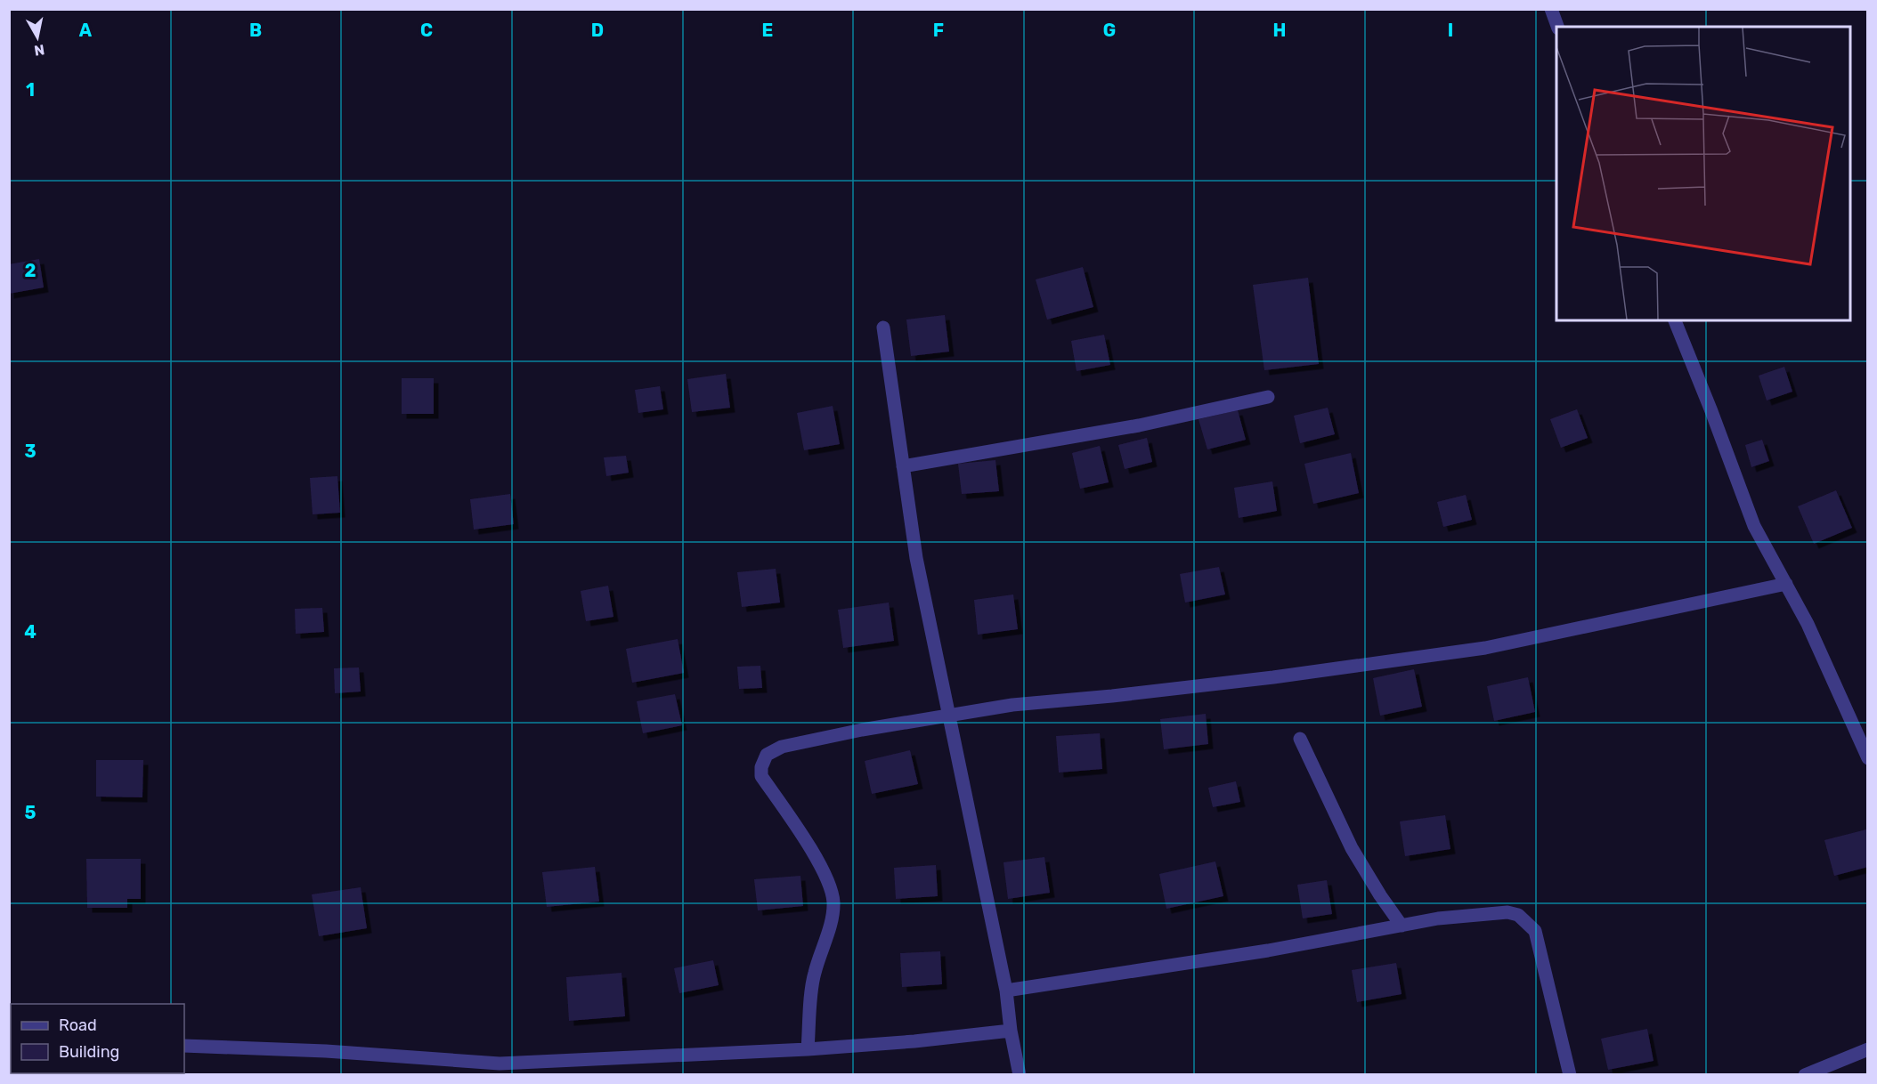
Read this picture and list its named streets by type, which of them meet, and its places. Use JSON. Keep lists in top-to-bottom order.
{
  "legend": ["Road", "Building"],
  "north": "bottom",
  "grid": {
    "columns": [
      "A",
      "B",
      "C",
      "D",
      "E",
      "F",
      "G",
      "H",
      "I"
    ],
    "rows": [
      "1",
      "2",
      "3",
      "4",
      "5"
    ]
  }
}
